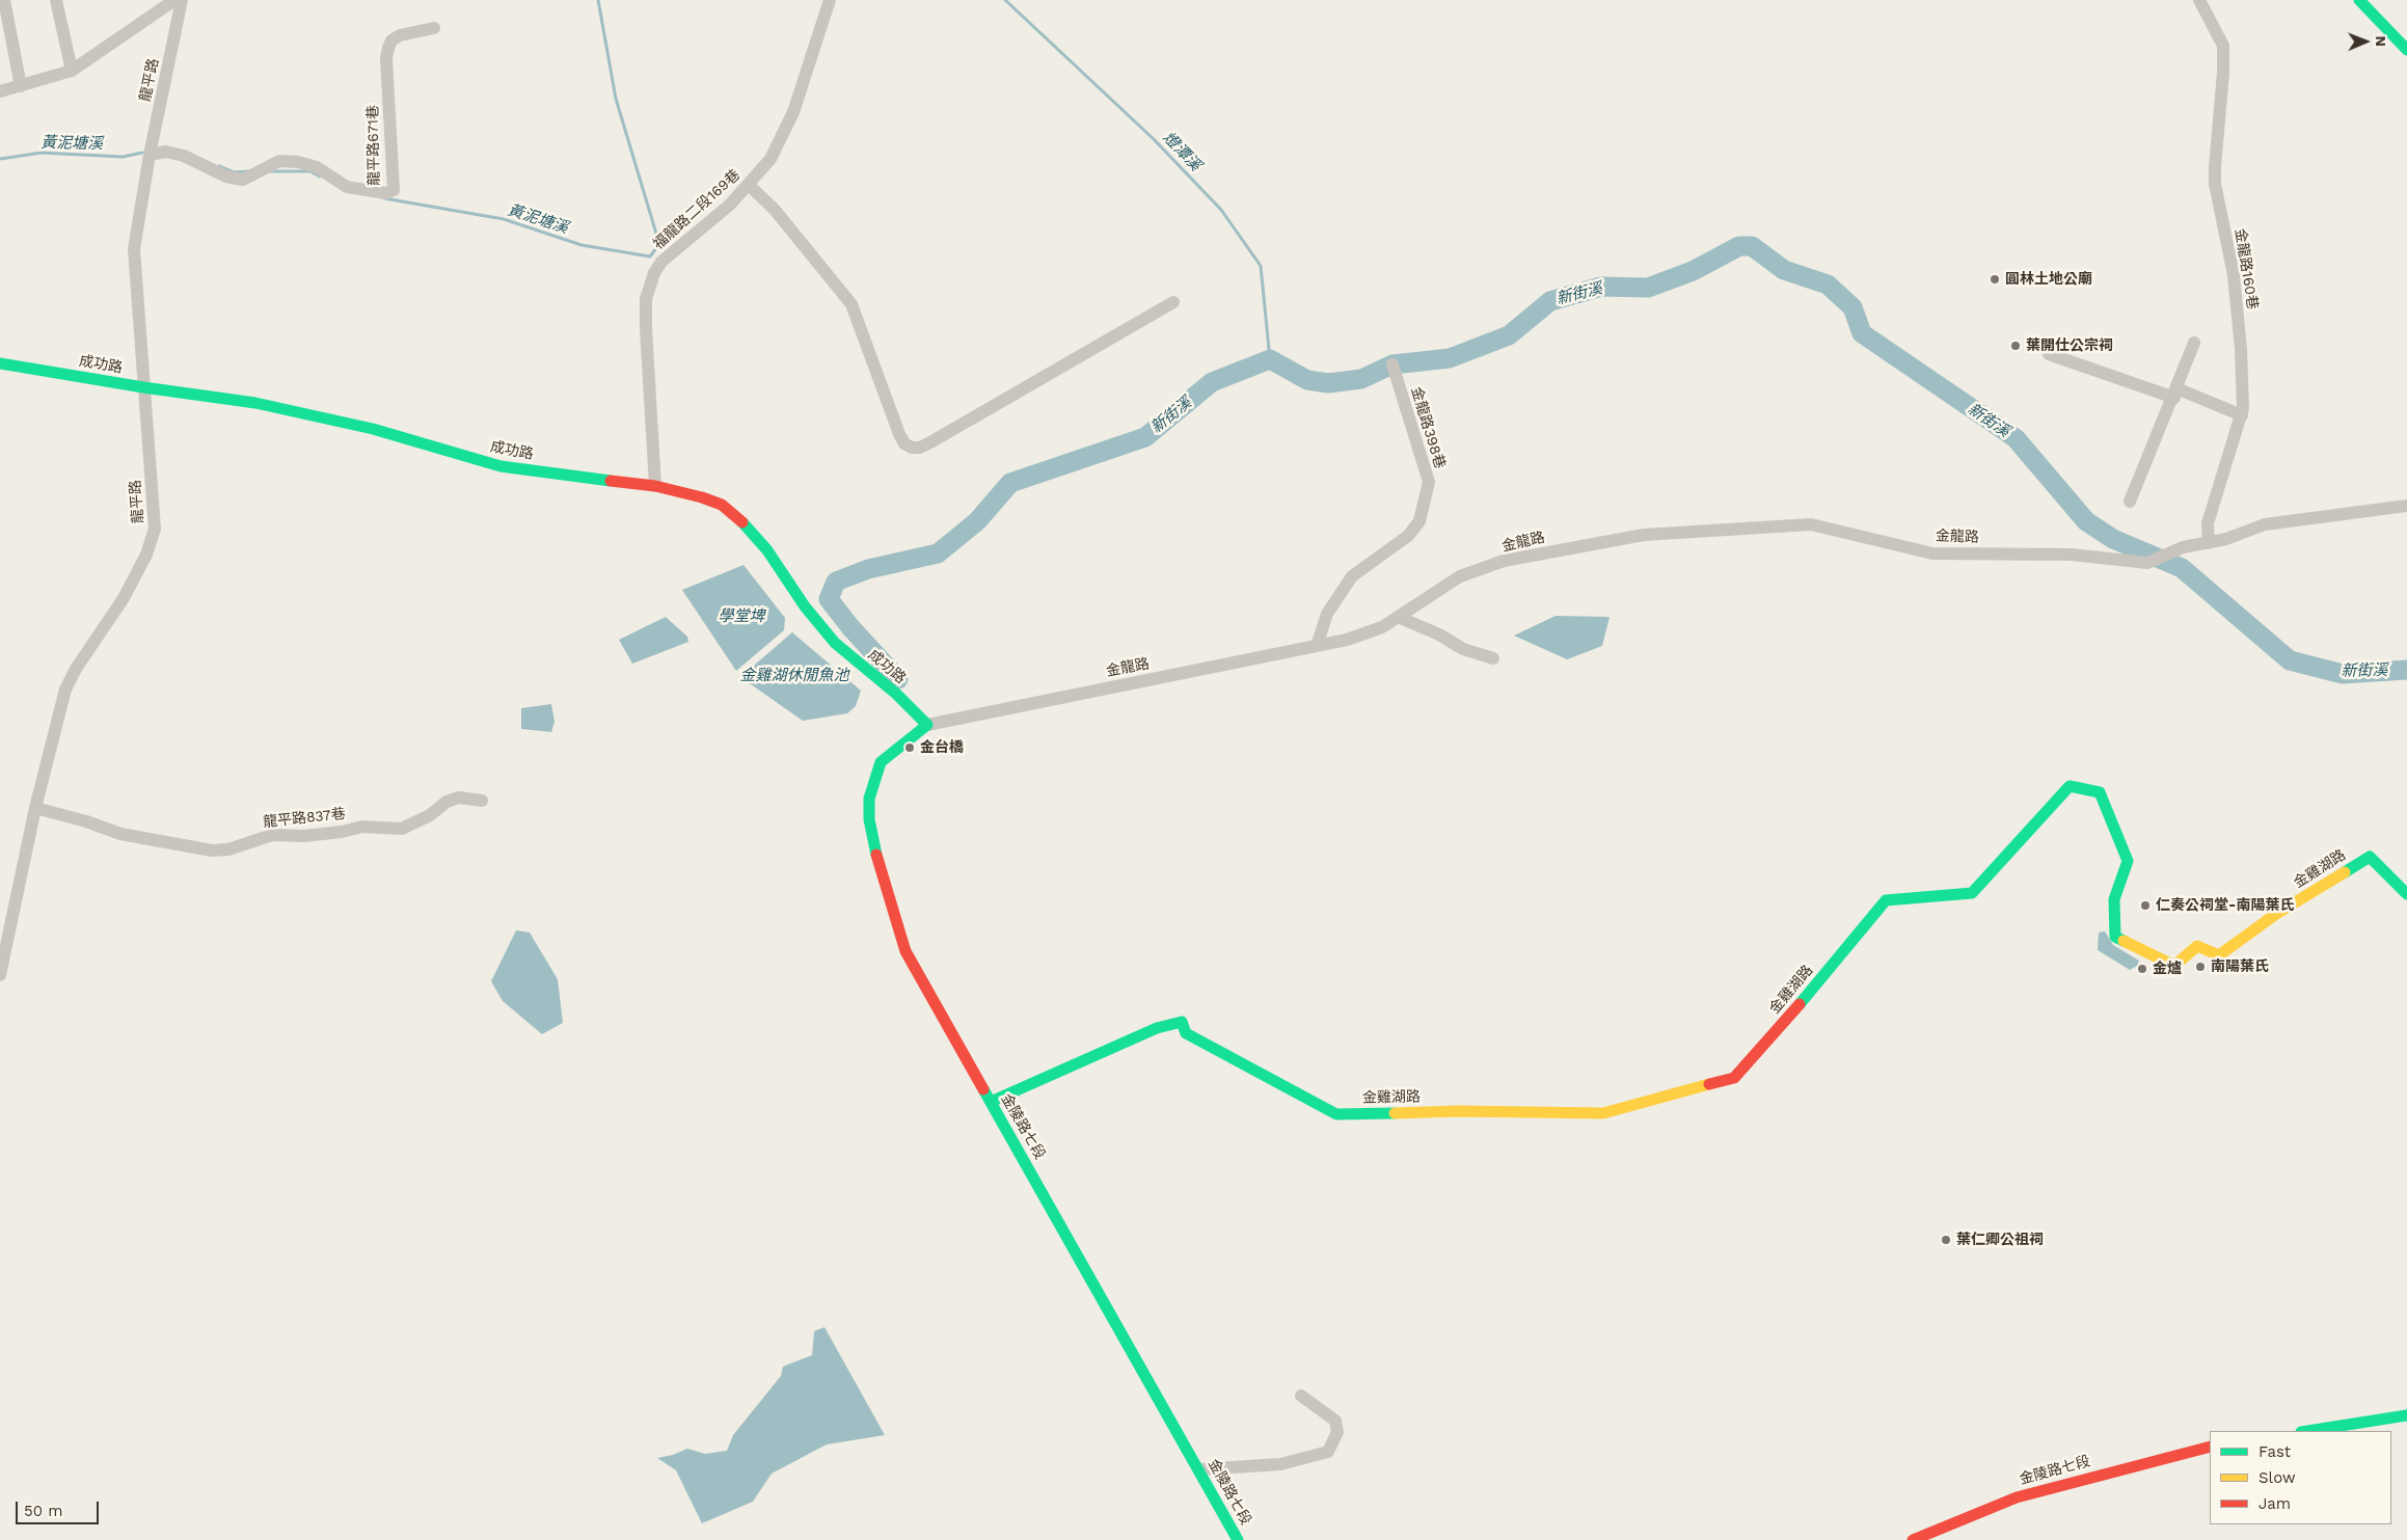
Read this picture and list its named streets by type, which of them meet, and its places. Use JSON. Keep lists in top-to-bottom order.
{
  "streets": {
    "street": [
      "龍平路",
      "龍平路671巷",
      "福龍路二段169巷",
      "金龍路160巷",
      "成功路",
      "金龍路398巷",
      "金龍路",
      "龍平路837巷",
      "金雞湖路",
      "金陵路七段"
    ]
  },
  "crossings": [
    ["龍平路", "龍平路671巷"],
    ["龍平路", "成功路"],
    ["龍平路", "龍平路837巷"],
    ["福龍路二段169巷", "成功路"],
    ["金龍路160巷", "金龍路"],
    ["成功路", "金龍路"],
    ["成功路", "金陵路七段"],
    ["金龍路398巷", "金龍路"],
    ["金龍路", "金陵路七段"],
    ["金雞湖路", "金陵路七段"]
  ],
  "water": [
    "黃泥塘溪",
    "燈潭溪",
    "新街溪",
    "學堂埤",
    "金雞湖休閒魚池"
  ],
  "places": [
    "圓林土地公廟",
    "葉開仕公宗祠",
    "金台橋",
    "仁奏公祠堂-南陽葉氏",
    "南陽葉氏",
    "金爐",
    "葉仁卿公祖祠"
  ],
  "legend": ["Fast", "Slow", "Jam"],
  "scale_bar": "50 m",
  "north": "right"
}
